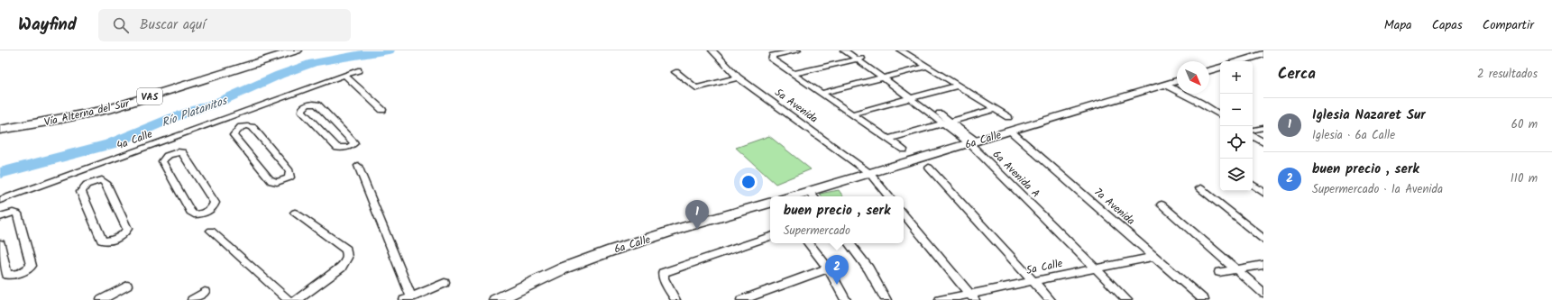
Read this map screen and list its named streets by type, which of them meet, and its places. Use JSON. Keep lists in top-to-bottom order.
{
  "streets": {
    "highway": ["VAS", "Vía Alterna del Sur"],
    "main road": ["6a Calle"],
    "street": [
      "5a Avenida",
      "4a Calle",
      "6a Avenida A",
      "7a Avenida",
      "5a Calle"
    ]
  },
  "crossings": [
    ["5a Avenida", "6a Calle"],
    ["6a Calle", "6a Avenida A"],
    ["6a Calle", "7a Avenida"],
    ["6a Avenida A", "5a Calle"],
    ["7a Avenida", "5a Calle"]
  ],
  "water": ["Río Platanitos"],
  "north": "bottom right",
  "page": {
    "header": "Wayfind",
    "search": "Buscar aquí",
    "nav": ["Mapa", "Capas", "Compartir"],
    "heading": ["Cerca", "2 resultados"],
    "map_buttons": ["+", "−"],
    "list": [
      {
        "mark": "1",
        "name": "Iglesia Nazaret Sur",
        "note": "Iglesia · 6a Calle",
        "value": "60 m"
      },
      {
        "mark": "2",
        "name": "buen precio , serk",
        "note": "Supermercado · 1a Avenida",
        "value": "110 m"
      }
    ],
    "popup": ["buen precio , serk", "Supermercado"],
    "pins": ["1", "2"]
  }
}
